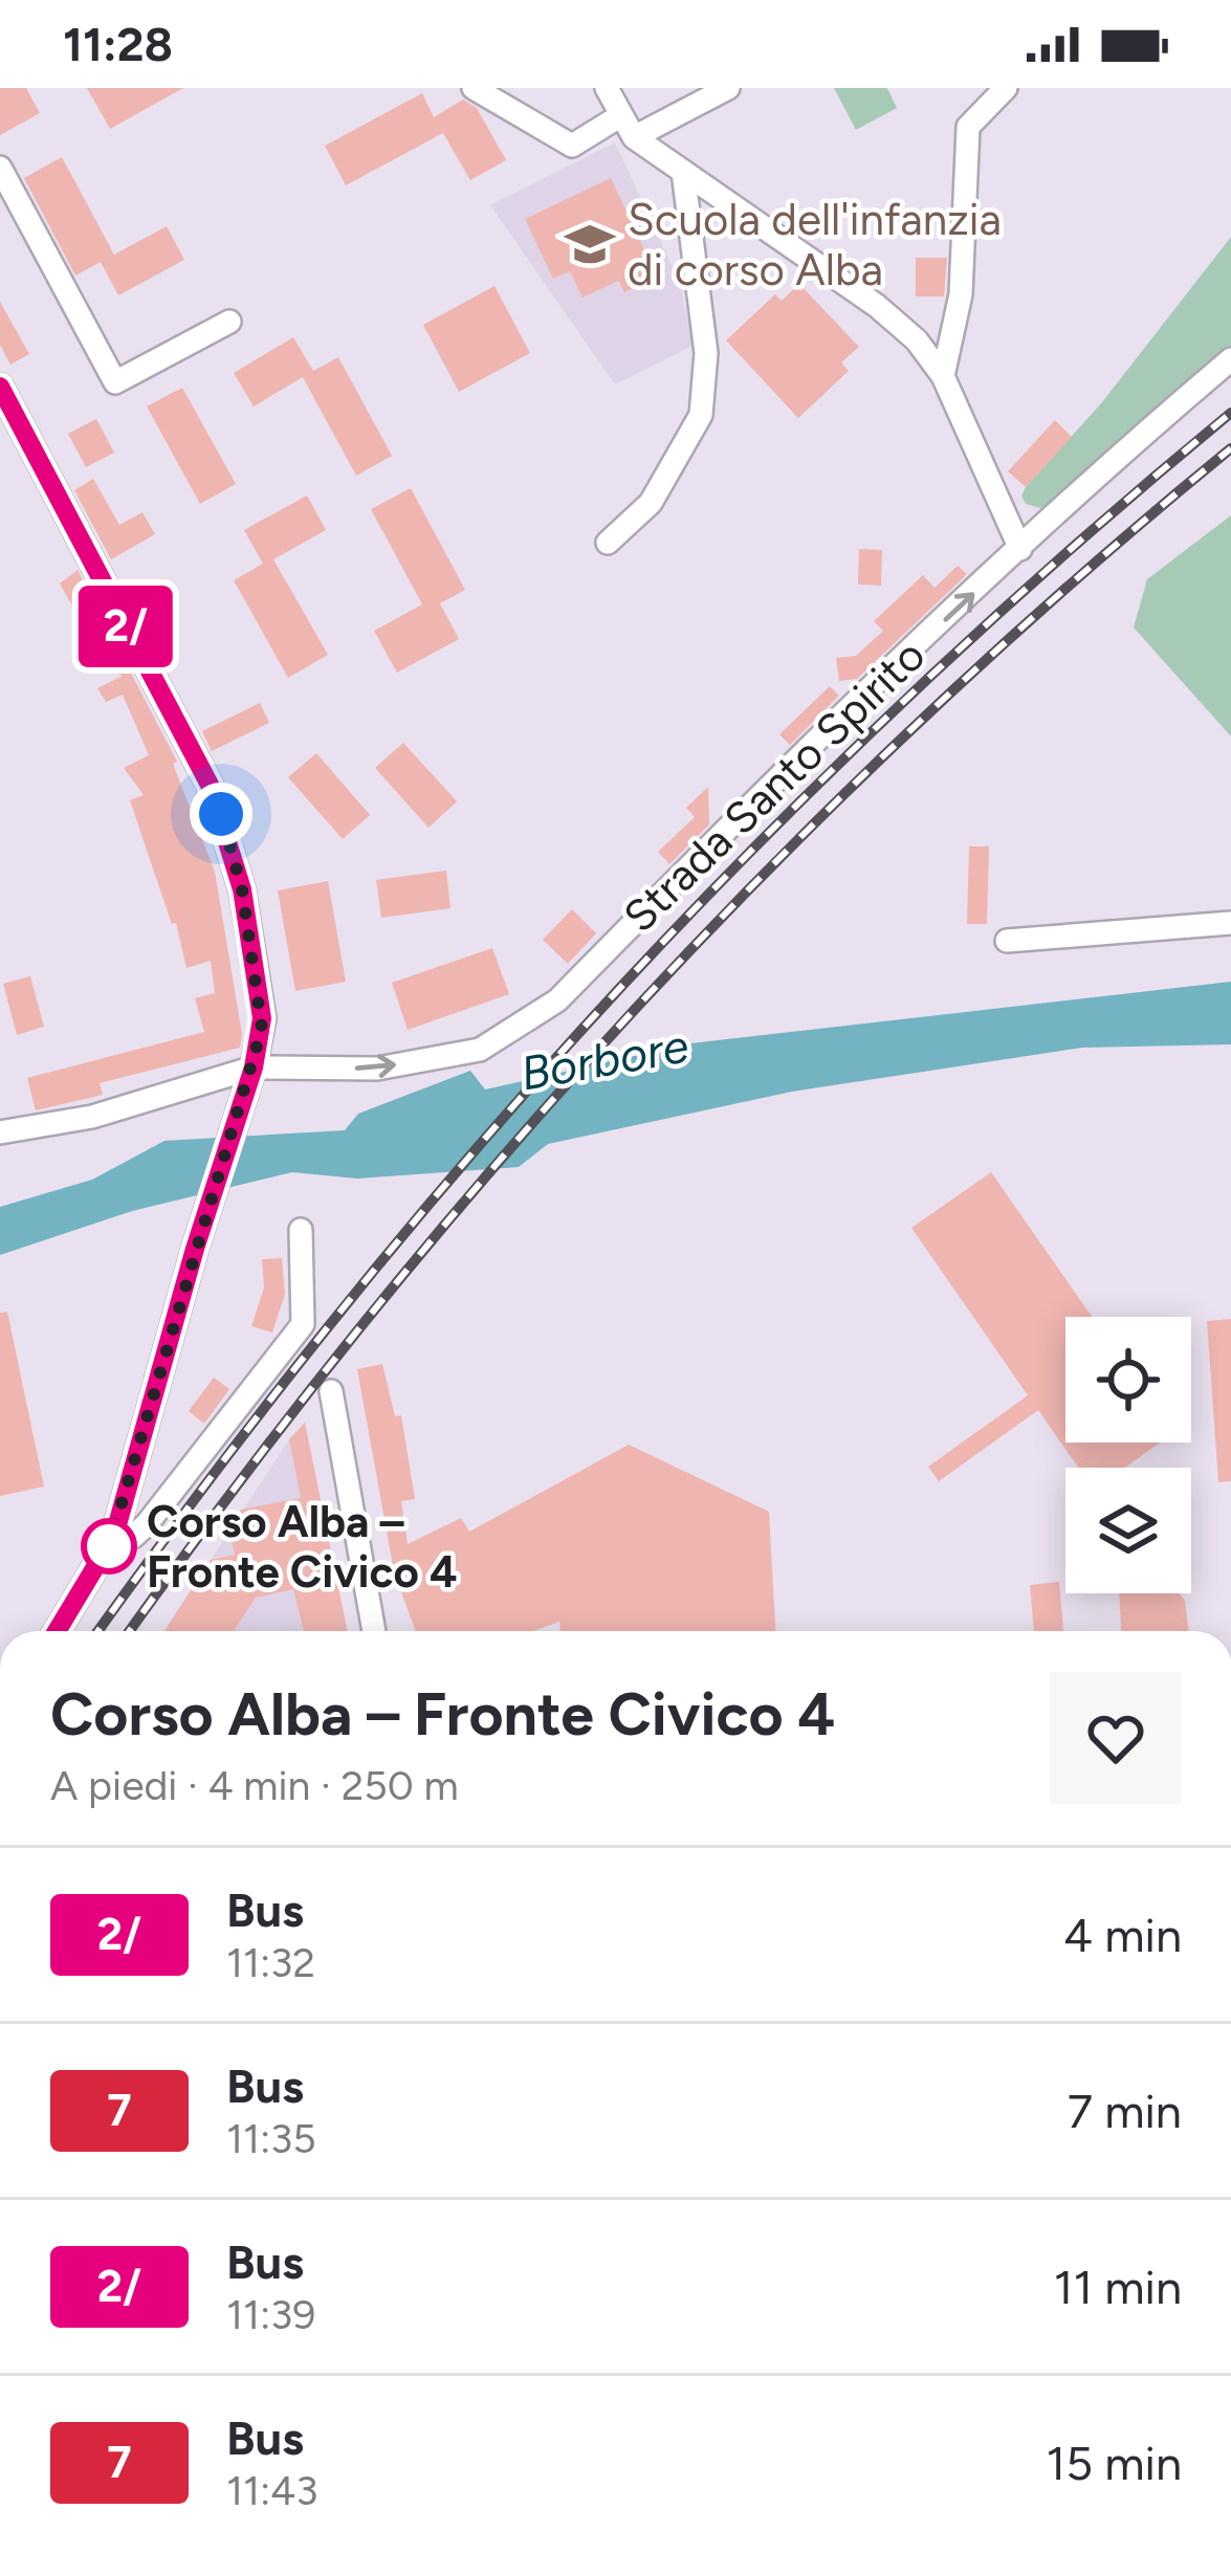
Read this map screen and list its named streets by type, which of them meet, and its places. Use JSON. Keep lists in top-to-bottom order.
{
  "streets": {
    "street": ["Strada Santo Spirito"]
  },
  "one_way": ["Strada Santo Spirito"],
  "water": ["Borbore"],
  "places": {
    "school or university": ["Scuola dell'infanzia di corso Alba"],
    "other": ["Corso Alba – Fronte Civico 4"]
  },
  "lines": ["bus line 2/"],
  "page": {
    "status": "11:28",
    "on_map": "2/",
    "heading": ["Corso Alba – Fronte Civico 4", "A piedi · 4 min · 250 m"],
    "list": [
      {
        "mark": "2/",
        "name": "Bus",
        "note": "11:32",
        "value": "4 min"
      },
      {
        "mark": "7",
        "name": "Bus",
        "note": "11:35",
        "value": "7 min"
      },
      {
        "mark": "2/",
        "name": "Bus",
        "note": "11:39",
        "value": "11 min"
      },
      {
        "mark": "7",
        "name": "Bus",
        "note": "11:43",
        "value": "15 min"
      }
    ]
  }
}
